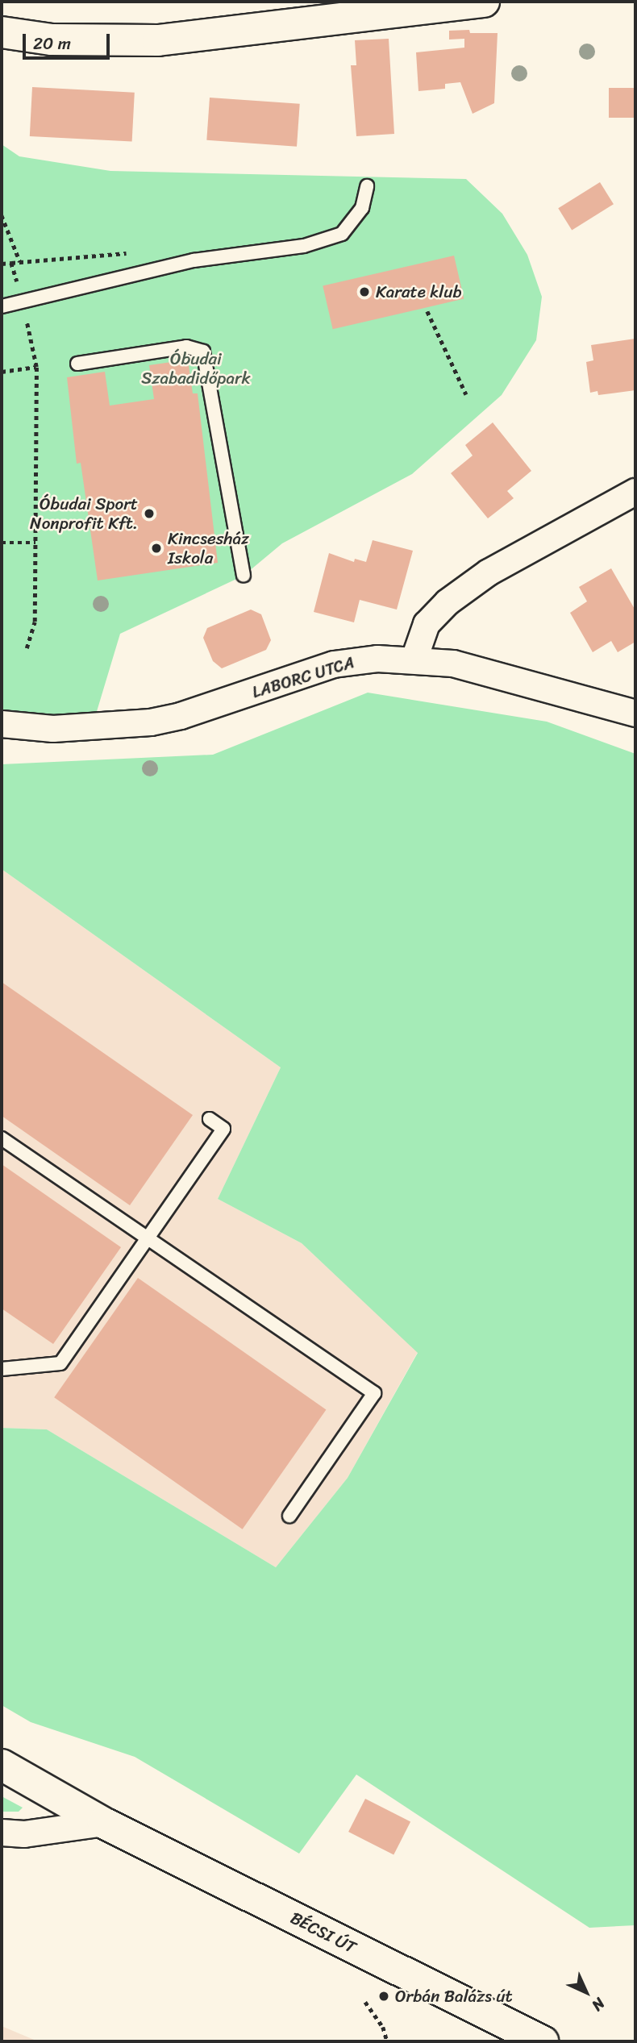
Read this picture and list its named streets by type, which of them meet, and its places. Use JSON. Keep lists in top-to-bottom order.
{
  "streets": {
    "main road": ["BÉCSI ÚT"],
    "street": ["LABORC UTCA"]
  },
  "parks": ["Óbudai Szabadidőpark"],
  "places": [
    "Karate klub",
    "Óbudai Sport Nonprofit Kft.",
    "Kincsesház Iskola",
    "Orbán Balázs út"
  ],
  "scale_bar": "20 m",
  "north": "bottom right"
}
